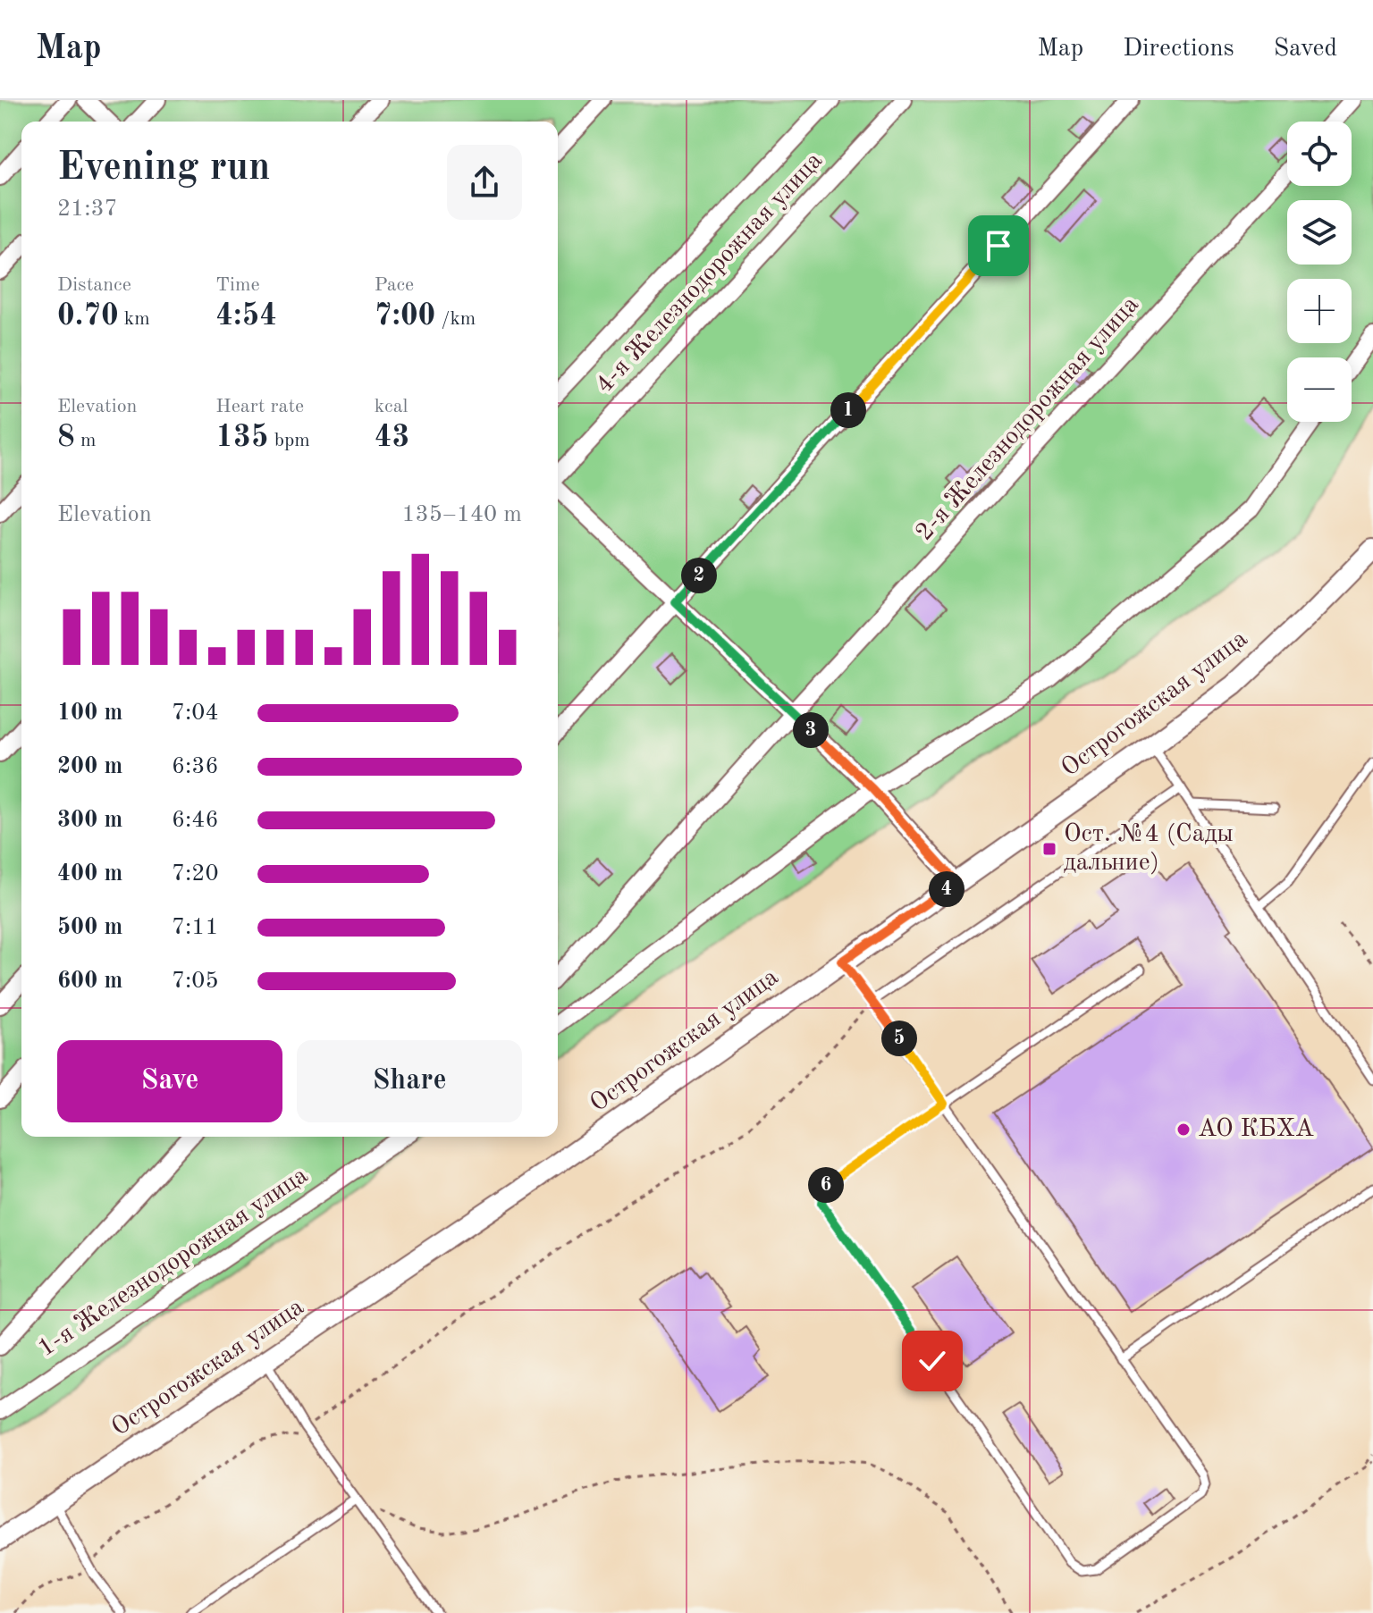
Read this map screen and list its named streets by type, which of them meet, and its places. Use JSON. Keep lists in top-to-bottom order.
{
  "streets": {
    "street": [
      "4-я Железнодорожная улица",
      "2-я Железнодорожная улица",
      "Острогожская улица",
      "1-я Железнодорожная улица"
    ]
  },
  "places": {
    "transit": ["Ост. №4 (Сады дальние)"],
    "other": ["АО КБХА"]
  },
  "page": {
    "header": "Map",
    "nav": ["Map", "Directions", "Saved"],
    "map_buttons": ["+", "−"],
    "heading": ["Evening run", "21:37"],
    "stats": [
      ["Distance", "0.70 km"],
      ["Time", "4:54"],
      ["Pace", "7:00 /km"],
      ["Elevation", "8 m"],
      ["Heart rate", "135 bpm"],
      ["kcal", "43"]
    ],
    "pins": [
      "1",
      "2",
      "3",
      "4",
      "5",
      "6"
    ],
    "chart": ["Elevation", "135–140 m"],
    "list": [
      {
        "name": "100 m",
        "note": "7:04"
      },
      {
        "name": "200 m",
        "note": "6:36"
      },
      {
        "name": "300 m",
        "note": "6:46"
      },
      {
        "name": "400 m",
        "note": "7:20"
      },
      {
        "name": "500 m",
        "note": "7:11"
      },
      {
        "name": "600 m",
        "note": "7:05"
      }
    ],
    "buttons": ["Save", "Share"]
  }
}
